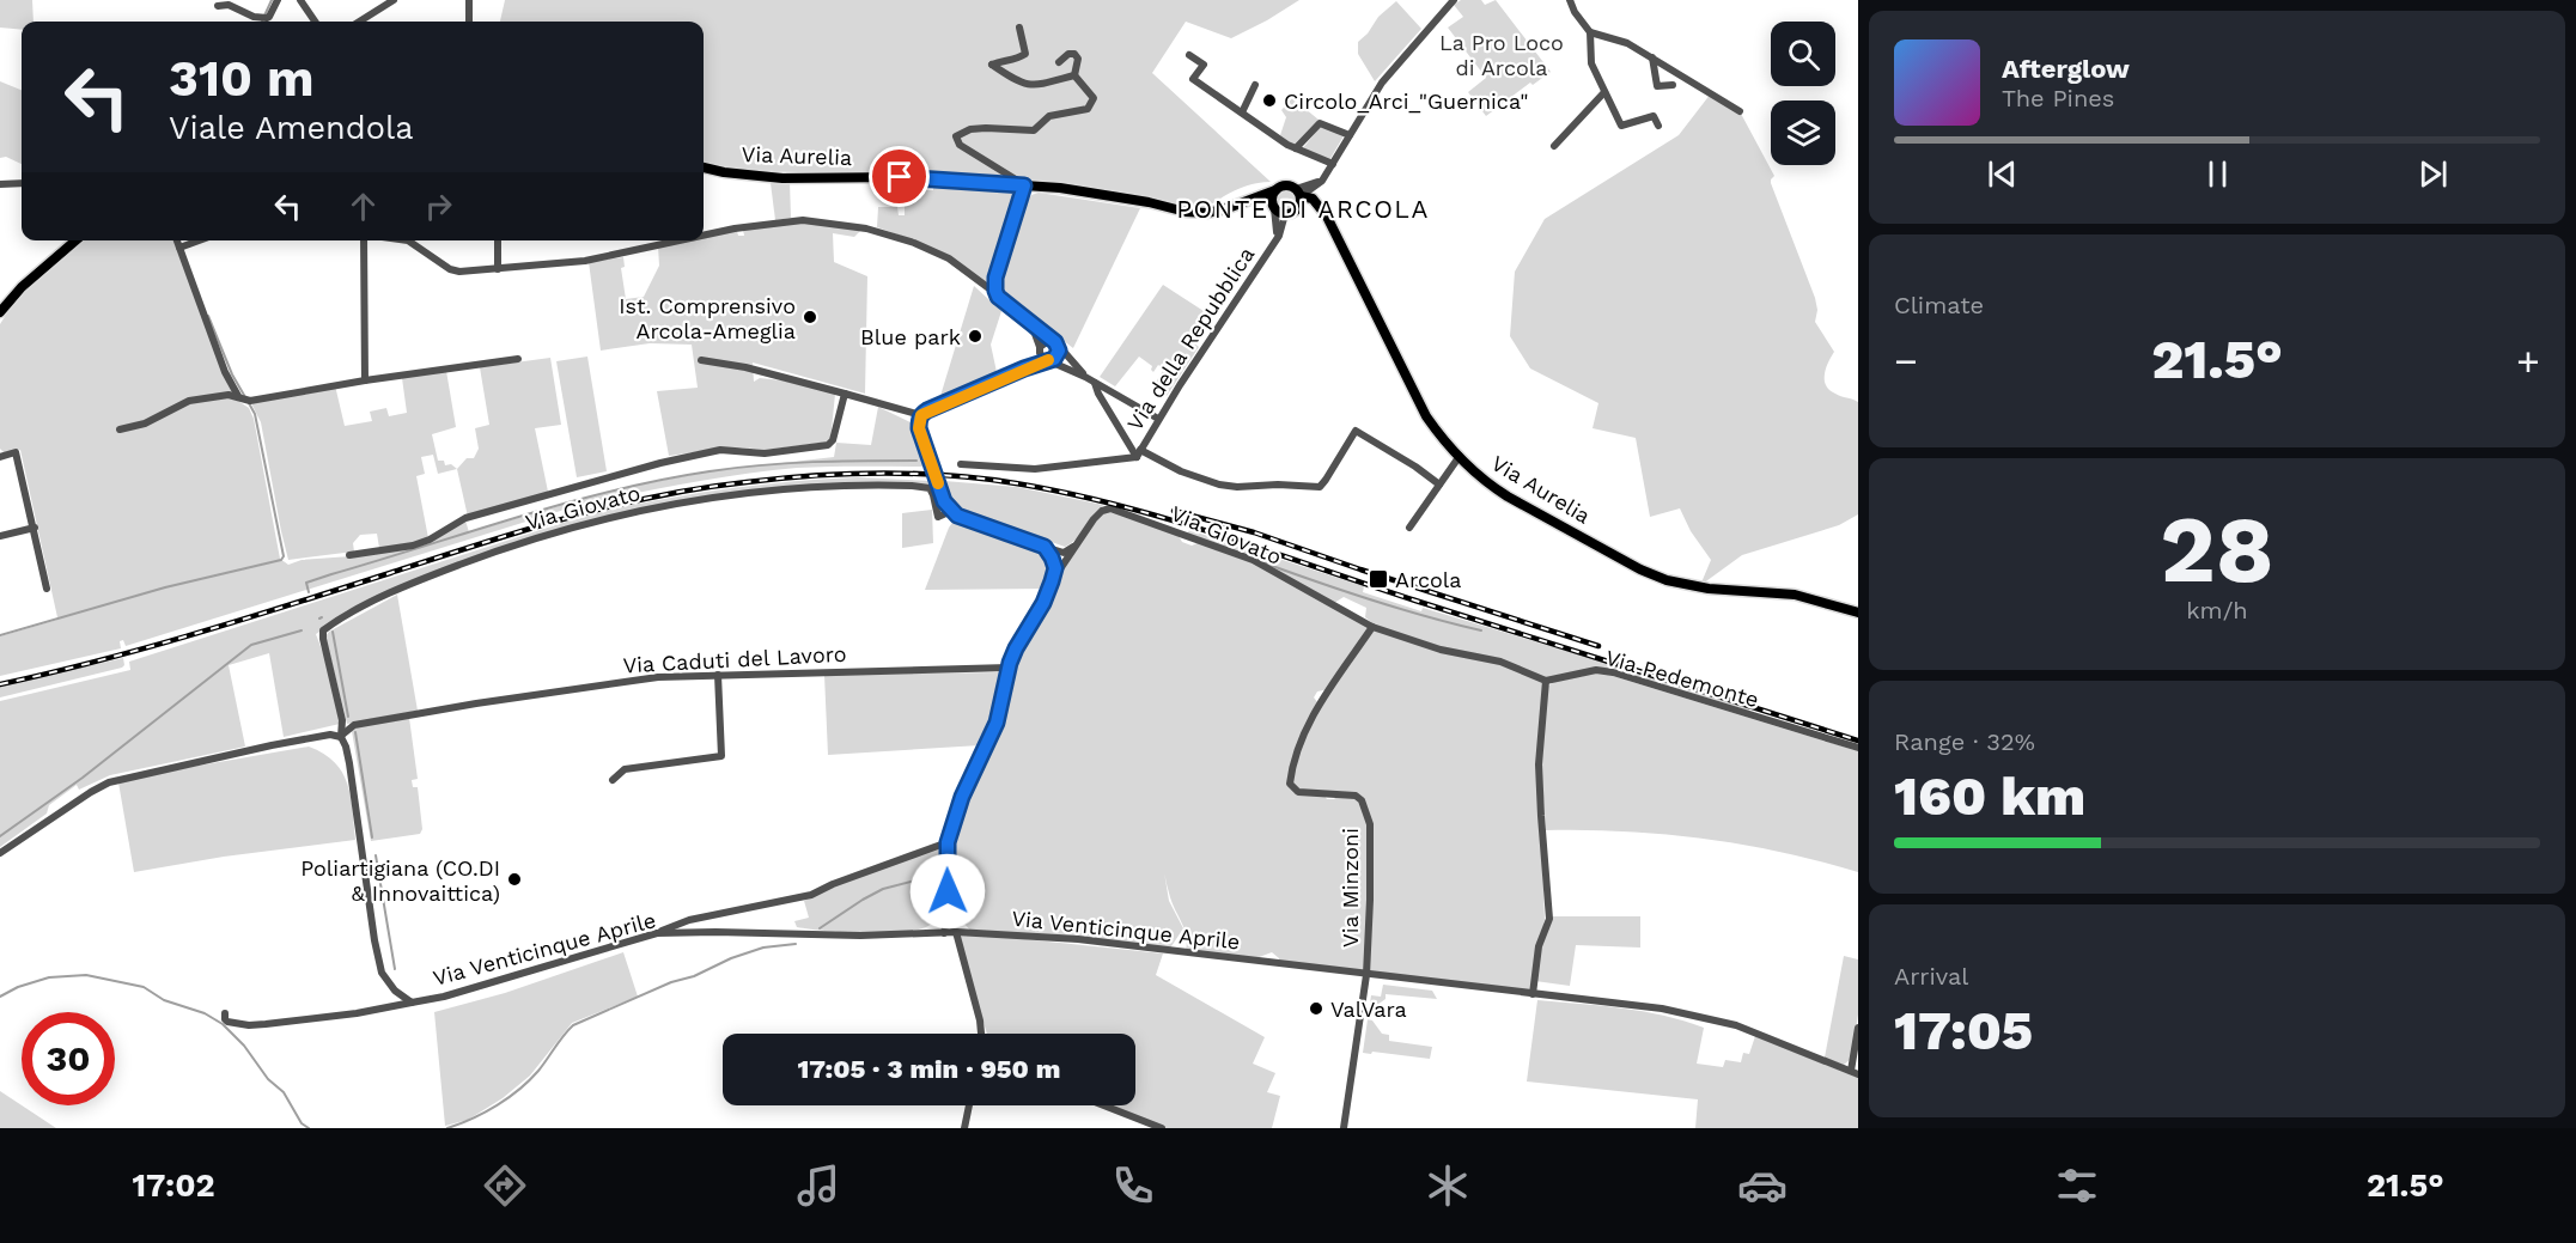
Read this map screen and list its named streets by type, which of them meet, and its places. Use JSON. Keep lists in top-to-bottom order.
{
  "streets": {
    "main road": ["Via Aurelia"],
    "street": [
      "Via della Repubblica",
      "Via Giovato",
      "Via Caduti del Lavoro",
      "Via Pedemonte",
      "Via Minzoni",
      "Via Venticinque Aprile"
    ]
  },
  "crossings": [
    ["Via Aurelia", "Via della Repubblica"],
    ["Via Giovato", "Via Caduti del Lavoro"],
    ["Via Giovato", "Via Minzoni"],
    ["Via Giovato", "Via Venticinque Aprile"],
    ["Via Caduti del Lavoro", "Via Venticinque Aprile"],
    ["Via Minzoni", "Via Venticinque Aprile"]
  ],
  "districts": ["PONTE DI ARCOLA"],
  "parks": ["La Pro Loco di Arcola"],
  "places": {
    "other": [
      "Circolo_Arci_\"Guernica\"",
      "Ist. Comprensivo Arcola-Ameglia",
      "Blue park",
      "Poliartigiana (CO.DI & Innovaittica)",
      "ValVara"
    ],
    "transit": ["Arcola"]
  },
  "page": {
    "turn": ["310 m", "Viale Amendola"],
    "song": ["Afterglow", "The Pines"],
    "tile": [
      "Climate",
      ["28", "km/h"],
      ["Range · 32%", "160 km"],
      ["Arrival", "17:05"]
    ],
    "heat": ["−", "21.5°", "+"],
    "limit": "30",
    "trip": "17:05 · 3 min · 950 m",
    "tabs": ["17:02", "21.5°"]
  }
}
